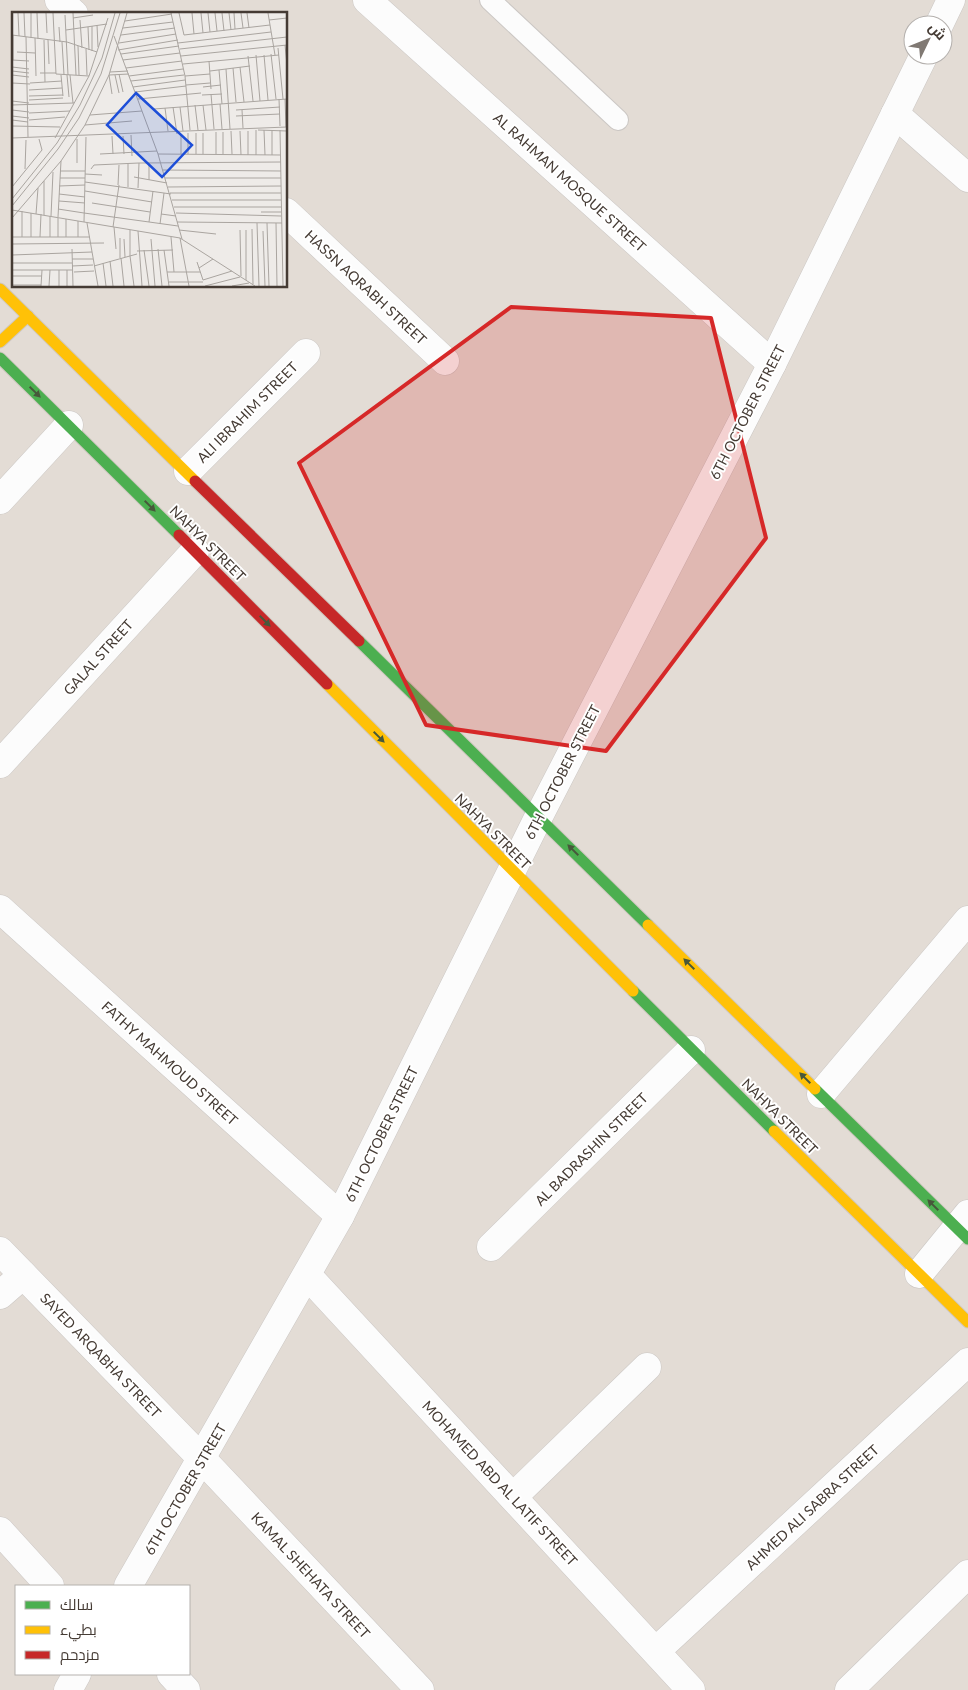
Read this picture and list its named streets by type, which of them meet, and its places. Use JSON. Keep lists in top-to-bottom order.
{
  "streets": {
    "main road": ["NAHYA STREET"],
    "street": [
      "AL RAHMAN MOSQUE STREET",
      "HASSN AQRABH STREET",
      "ALI IBRAHIM STREET",
      "6TH OCTOBER STREET",
      "GALAL STREET",
      "FATHY MAHMOUD STREET",
      "AL BADRASHIN STREET",
      "SAYED ARQABHA STREET",
      "MOHAMED ABD AL LATIF STREET",
      "AHMED ALI SABRA STREET",
      "KAMAL SHEHATA STREET"
    ]
  },
  "crossings": [
    ["AL RAHMAN MOSQUE STREET", "6TH OCTOBER STREET"],
    ["6TH OCTOBER STREET", "NAHYA STREET"],
    ["6TH OCTOBER STREET", "FATHY MAHMOUD STREET"],
    ["6TH OCTOBER STREET", "SAYED ARQABHA STREET"],
    ["6TH OCTOBER STREET", "MOHAMED ABD AL LATIF STREET"],
    ["6TH OCTOBER STREET", "KAMAL SHEHATA STREET"],
    ["NAHYA STREET", "GALAL STREET"],
    ["NAHYA STREET", "AL BADRASHIN STREET"],
    ["SAYED ARQABHA STREET", "KAMAL SHEHATA STREET"],
    ["MOHAMED ABD AL LATIF STREET", "AHMED ALI SABRA STREET"]
  ],
  "legend": ["سالك", "بطيء", "مزدحم"],
  "north": "top right"
}
